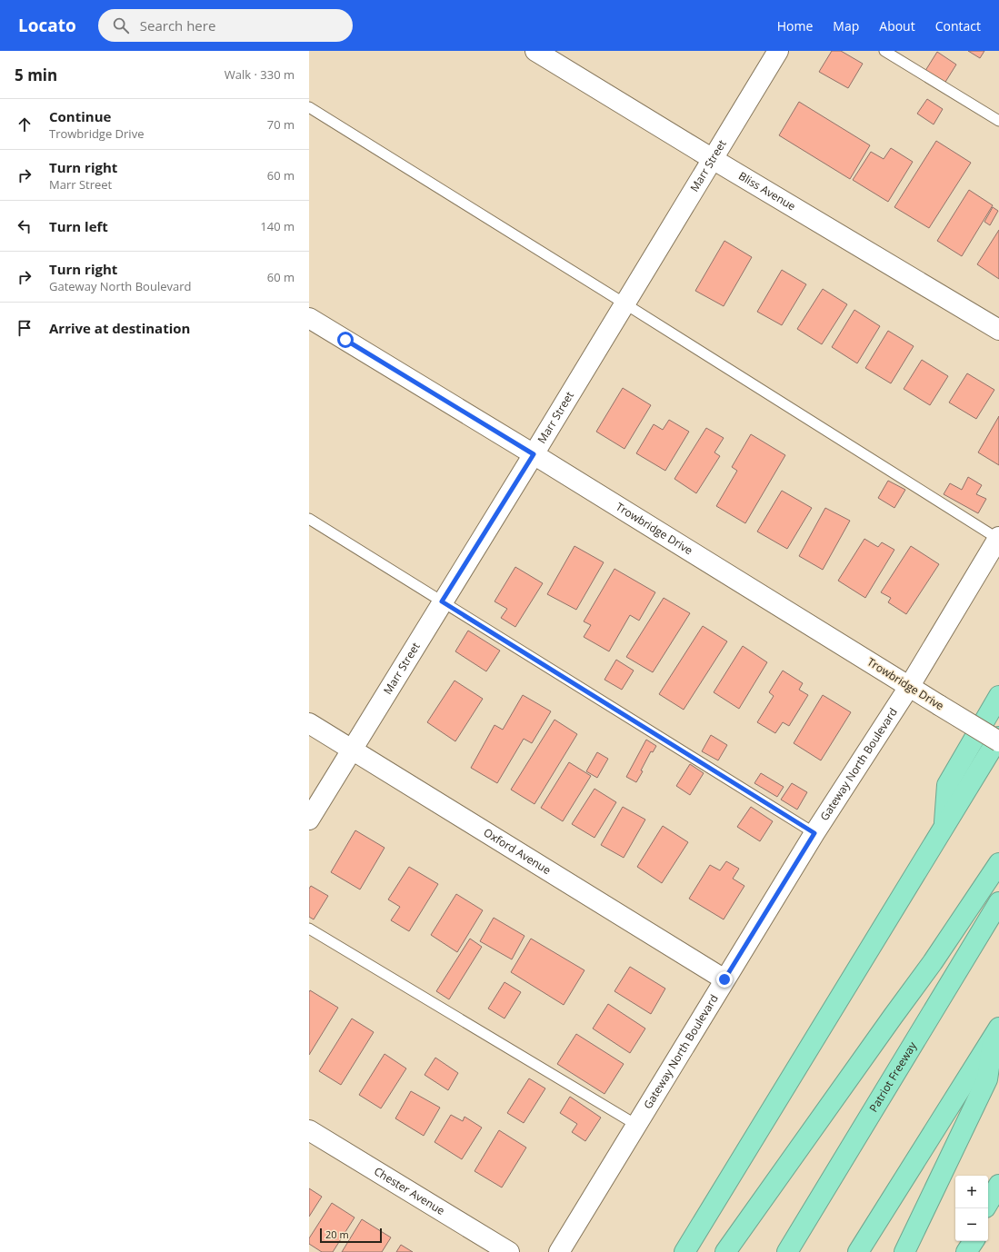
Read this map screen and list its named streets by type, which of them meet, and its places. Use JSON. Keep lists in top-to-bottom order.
{
  "streets": {
    "highway": ["Patriot Freeway"],
    "street": [
      "Marr Street",
      "Bliss Avenue",
      "Trowbridge Drive",
      "Gateway North Boulevard",
      "Oxford Avenue",
      "Chester Avenue"
    ]
  },
  "crossings": [
    ["Marr Street", "Bliss Avenue"],
    ["Marr Street", "Trowbridge Drive"],
    ["Marr Street", "Oxford Avenue"],
    ["Trowbridge Drive", "Gateway North Boulevard"],
    ["Gateway North Boulevard", "Oxford Avenue"]
  ],
  "scale_bar": "20 m",
  "page": {
    "header": "Locato",
    "search": "Search here",
    "nav": [
      "Home",
      "Map",
      "About",
      "Contact"
    ],
    "heading": ["5 min", "Walk · 330 m"],
    "list": [
      ["Continue", "Trowbridge Drive", "70 m"],
      ["Turn right", "Marr Street", "60 m"],
      ["Turn left", "140 m"],
      ["Turn right", "Gateway North Boulevard", "60 m"],
      "Arrive at destination"
    ],
    "map_buttons": ["+", "−"],
    "scale": "20 m"
  }
}
